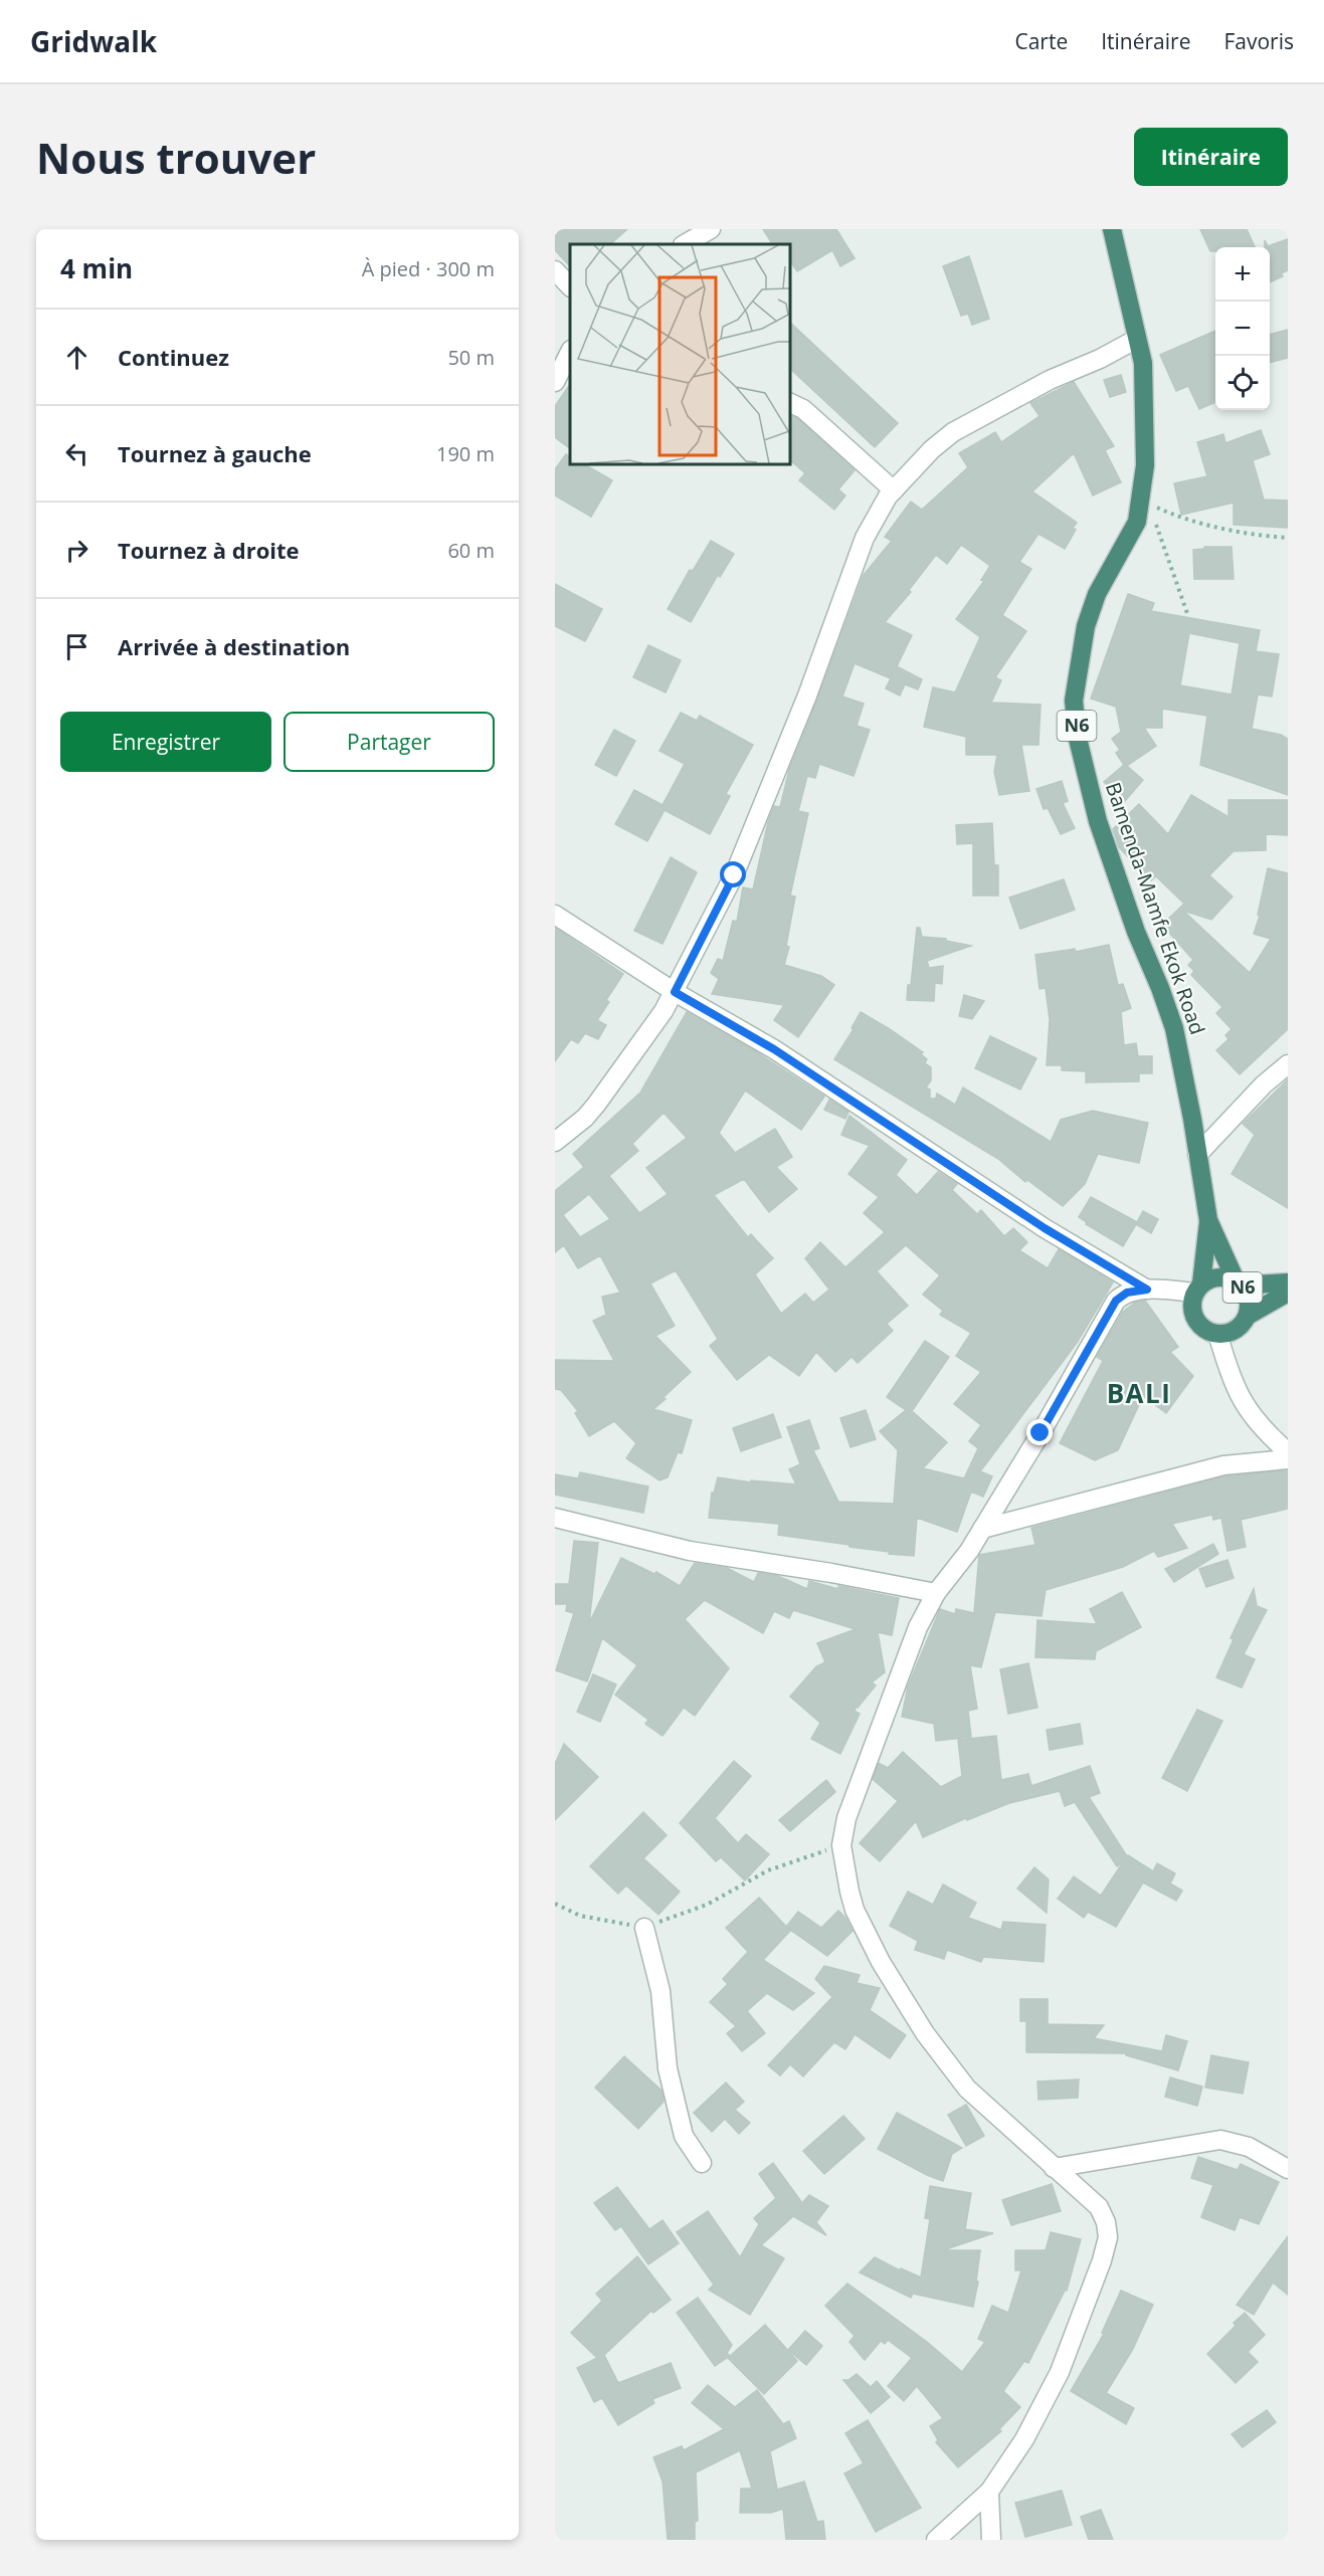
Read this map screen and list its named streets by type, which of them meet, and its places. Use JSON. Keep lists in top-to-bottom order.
{
  "streets": {
    "highway": ["N6", "Bamenda-Mamfe Ekok Road"]
  },
  "crossings": [
    ["N6", "Bamenda-Mamfe Ekok Road"]
  ],
  "districts": ["BALI"],
  "page": {
    "header": "Gridwalk",
    "nav": ["Carte", "Itinéraire", "Favoris"],
    "buttons": [
      "Itinéraire",
      ["Enregistrer", "Partager"]
    ],
    "title": "Nous trouver",
    "heading": ["4 min", "À pied · 300 m"],
    "map_buttons": ["+", "−"],
    "list": [
      ["Continuez", "50 m"],
      ["Tournez à gauche", "190 m"],
      ["Tournez à droite", "60 m"],
      "Arrivée à destination"
    ]
  }
}
